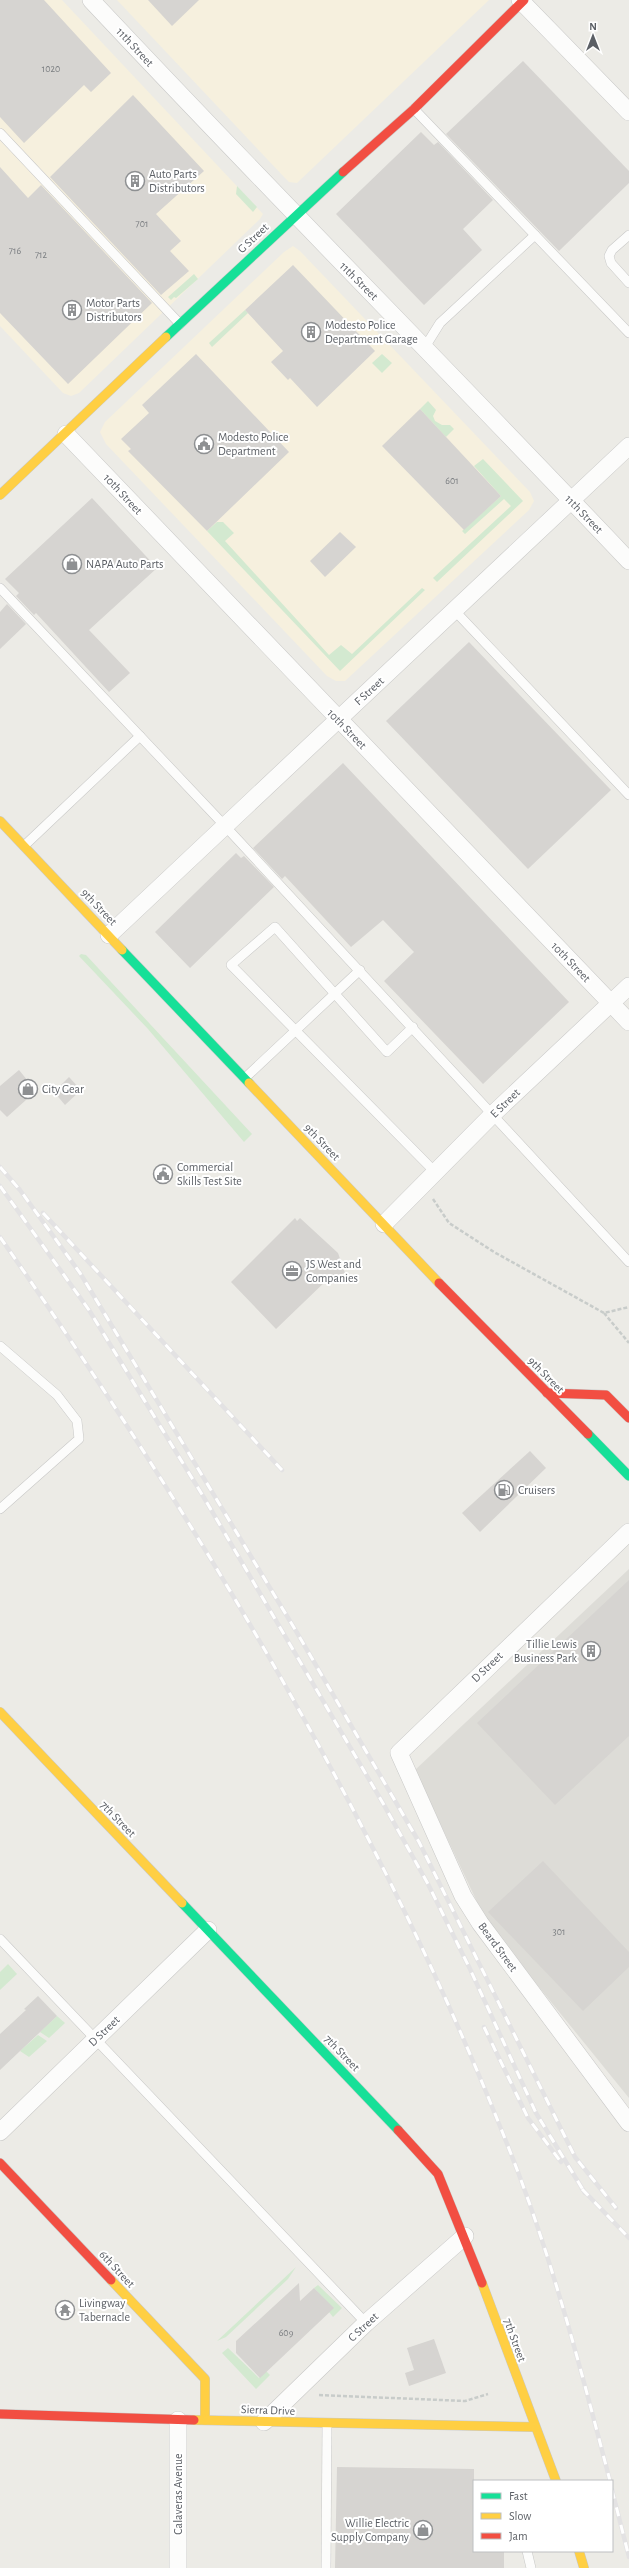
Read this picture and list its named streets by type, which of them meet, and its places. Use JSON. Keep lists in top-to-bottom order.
{
  "streets": {
    "street": [
      "11th Street",
      "G Street",
      "10th Street",
      "F Street",
      "9th Street",
      "E Street",
      "D Street",
      "7th Street",
      "Beard Street",
      "6th Street",
      "C Street",
      "Sierra Drive",
      "Calaveras Avenue"
    ]
  },
  "crossings": [
    ["11th Street", "G Street"],
    ["11th Street", "F Street"],
    ["G Street", "10th Street"],
    ["10th Street", "F Street"],
    ["10th Street", "E Street"],
    ["F Street", "9th Street"],
    ["9th Street", "E Street"],
    ["D Street", "7th Street"],
    ["D Street", "Beard Street"],
    ["7th Street", "C Street"],
    ["7th Street", "Sierra Drive"],
    ["6th Street", "Sierra Drive"],
    ["C Street", "Sierra Drive"],
    ["Sierra Drive", "Calaveras Avenue"]
  ],
  "places": {
    "building": [
      "Auto Parts Distributors",
      "Motor Parts Distributors",
      "Modesto Police Department Garage",
      "Tillie Lewis Business Park"
    ],
    "public building": ["Modesto Police Department", "Commercial Skills Test Site"],
    "shop": ["NAPA Auto Parts", "City Gear", "Willie Electric Supply Company"],
    "office": ["JS West and Companies"],
    "fuel station": ["Cruisers"],
    "temple": ["Livingway Tabernacle"]
  },
  "house_numbers": [
    "1020",
    "701",
    "716",
    "712",
    "601",
    "301",
    "609"
  ],
  "legend": ["Fast", "Slow", "Jam"],
  "north": "top"
}
